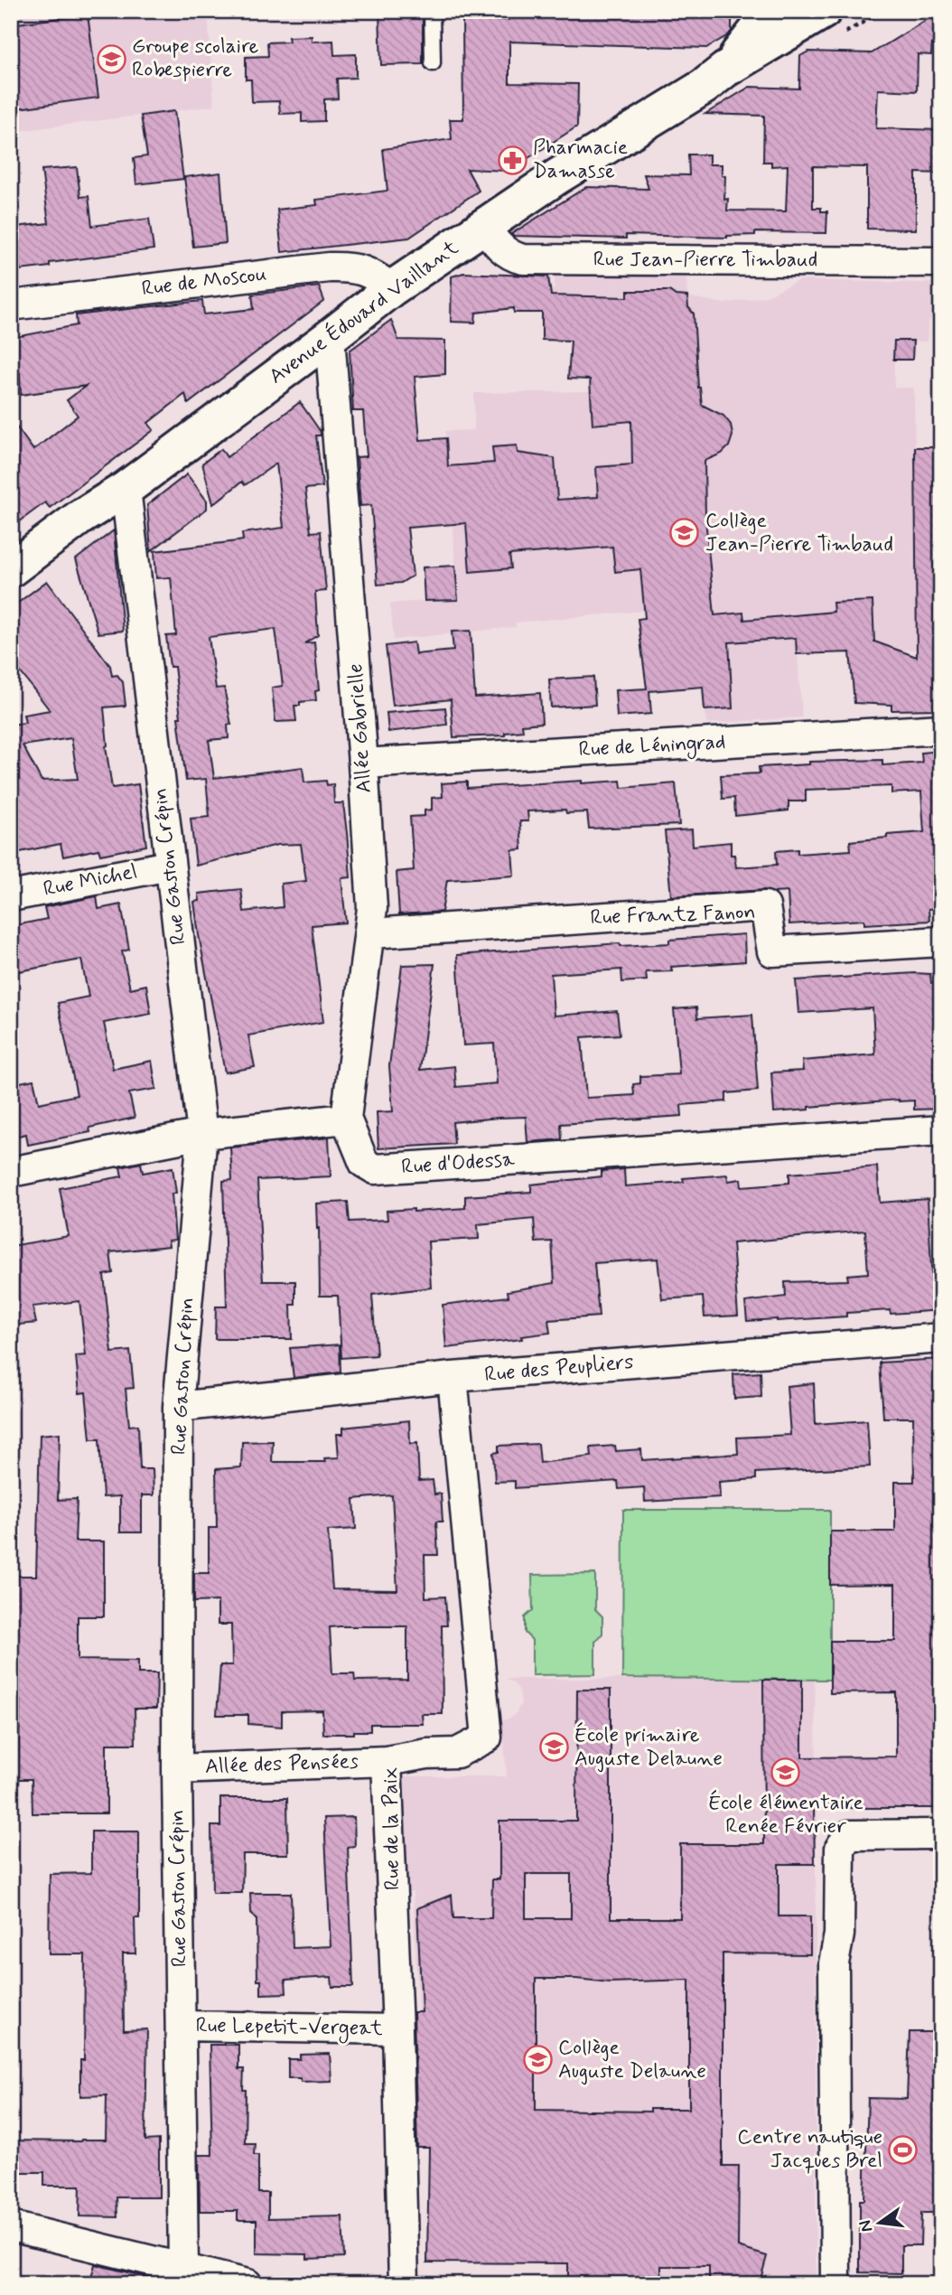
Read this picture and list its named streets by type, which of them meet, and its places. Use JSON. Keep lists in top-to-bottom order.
{
  "streets": {
    "main road": ["Avenue Édouard Vaillant"],
    "street": [
      "Rue Jean-Pierre Timbaud",
      "Rue de Moscou",
      "Allée Gabrielle",
      "Rue de Léningrad",
      "Rue Gaston Crépin",
      "Rue Michel",
      "Rue Frantz Fanon",
      "Rue d'Odessa",
      "Rue des Peupliers",
      "Allée des Pensées",
      "Rue de la Paix",
      "Rue Lepetit-Vergeat"
    ]
  },
  "crossings": [
    ["Rue Jean-Pierre Timbaud", "Avenue Édouard Vaillant"],
    ["Rue de Moscou", "Avenue Édouard Vaillant"],
    ["Avenue Édouard Vaillant", "Allée Gabrielle"],
    ["Avenue Édouard Vaillant", "Rue Gaston Crépin"],
    ["Allée Gabrielle", "Rue de Léningrad"],
    ["Allée Gabrielle", "Rue Frantz Fanon"],
    ["Allée Gabrielle", "Rue d'Odessa"],
    ["Rue Gaston Crépin", "Rue Michel"],
    ["Rue Gaston Crépin", "Rue des Peupliers"],
    ["Rue Gaston Crépin", "Allée des Pensées"],
    ["Rue Gaston Crépin", "Rue Lepetit-Vergeat"],
    ["Rue des Peupliers", "Rue de la Paix"],
    ["Allée des Pensées", "Rue de la Paix"],
    ["Rue de la Paix", "Rue Lepetit-Vergeat"]
  ],
  "places": {
    "school or university": [
      "Groupe scolaire Robespierre",
      "Collège Jean-Pierre Timbaud",
      "École primaire Auguste Delaune",
      "École élémentaire Renée Février",
      "Collège Auguste Delaune"
    ],
    "pharmacy": ["Pharmacie Damasse"],
    "sports": ["Centre nautique Jacques Brel"]
  },
  "north": "left"
}
